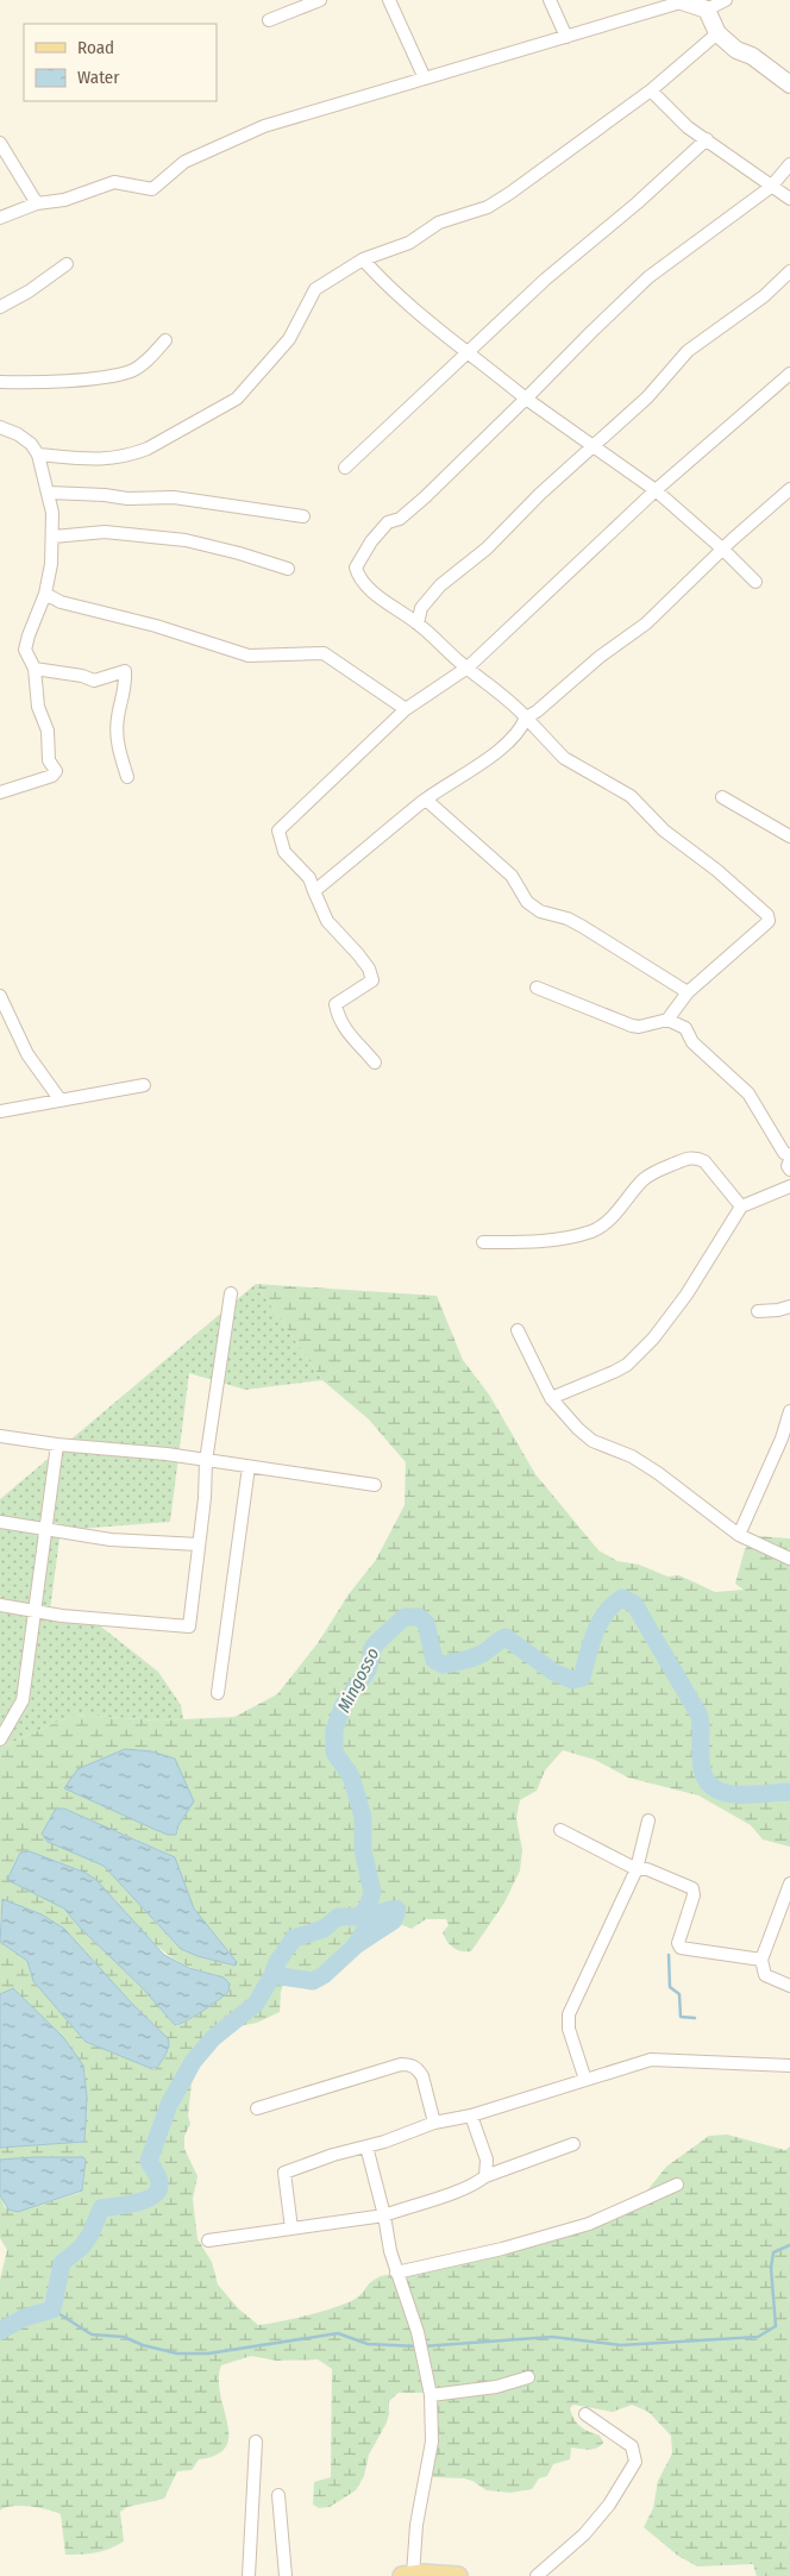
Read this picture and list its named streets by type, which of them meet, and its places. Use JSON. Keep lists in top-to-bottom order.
{
  "water": ["Mingosso"],
  "legend": ["Road", "Water"]
}
